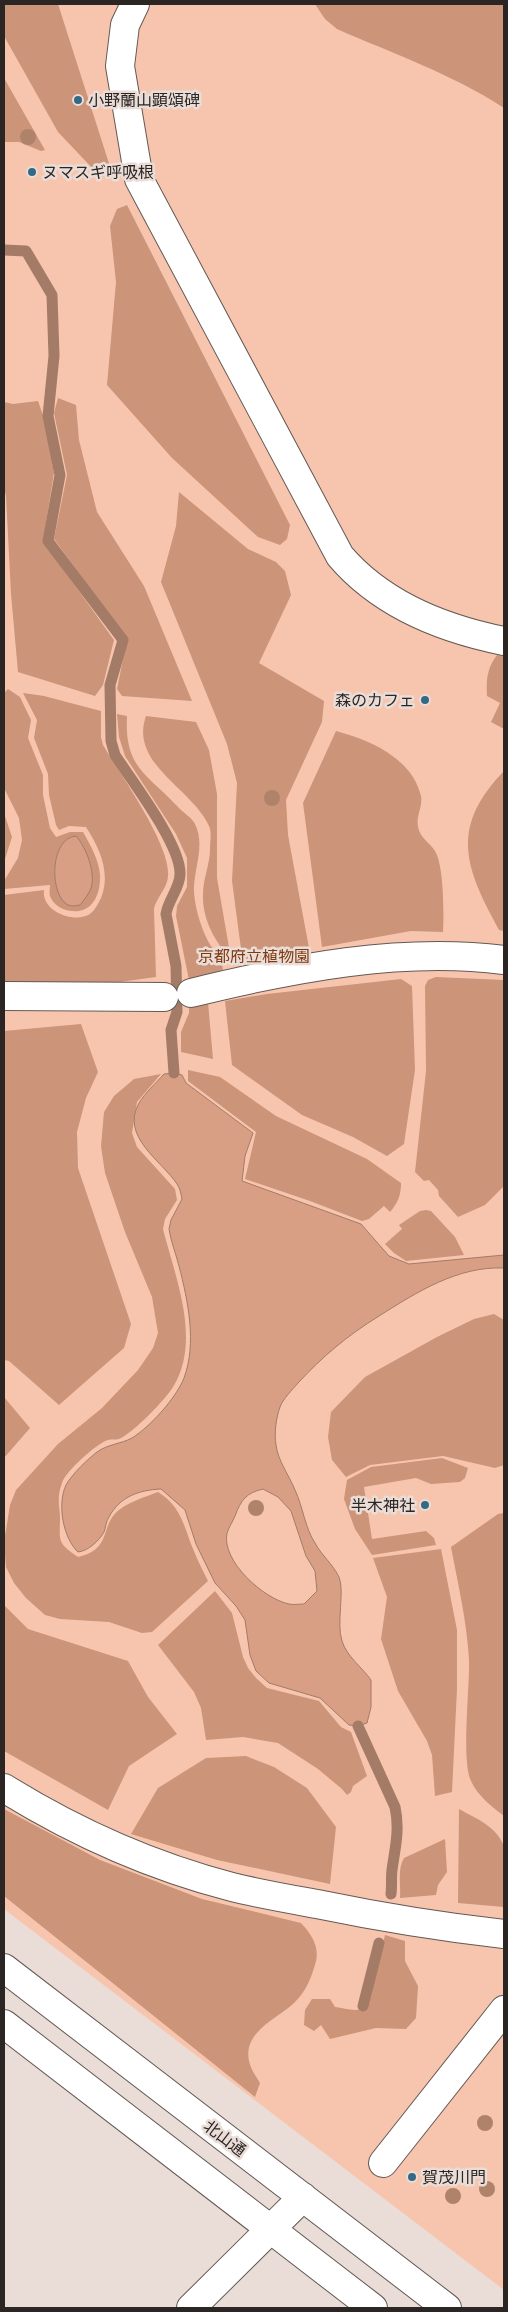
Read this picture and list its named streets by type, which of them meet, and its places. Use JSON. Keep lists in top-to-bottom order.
{
  "streets": {
    "street": ["北山通"]
  },
  "parks": ["京都府立植物園"],
  "places": [
    "小野蘭山顕頌碑",
    "ヌマスギ呼吸根",
    "森のカフェ",
    "半木神社",
    "賀茂川門"
  ]
}
